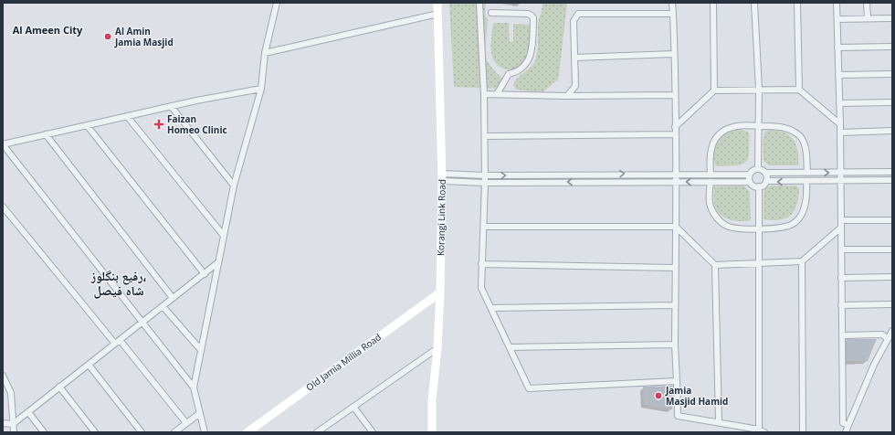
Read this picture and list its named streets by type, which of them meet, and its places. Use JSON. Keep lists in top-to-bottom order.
{
  "streets": {
    "main road": ["Korangi Link Road", "Old Jamia Millia Road"]
  },
  "crossings": [
    ["Korangi Link Road", "Old Jamia Millia Road"]
  ],
  "districts": ["Al Ameen City", "رفیع بنگلوز، شاہ فیصل"],
  "places": {
    "other": ["Al Amin Jamia Masjid", "Jamia Masjid Hamid"],
    "health": ["Faizan Homeo Clinic"]
  }
}
